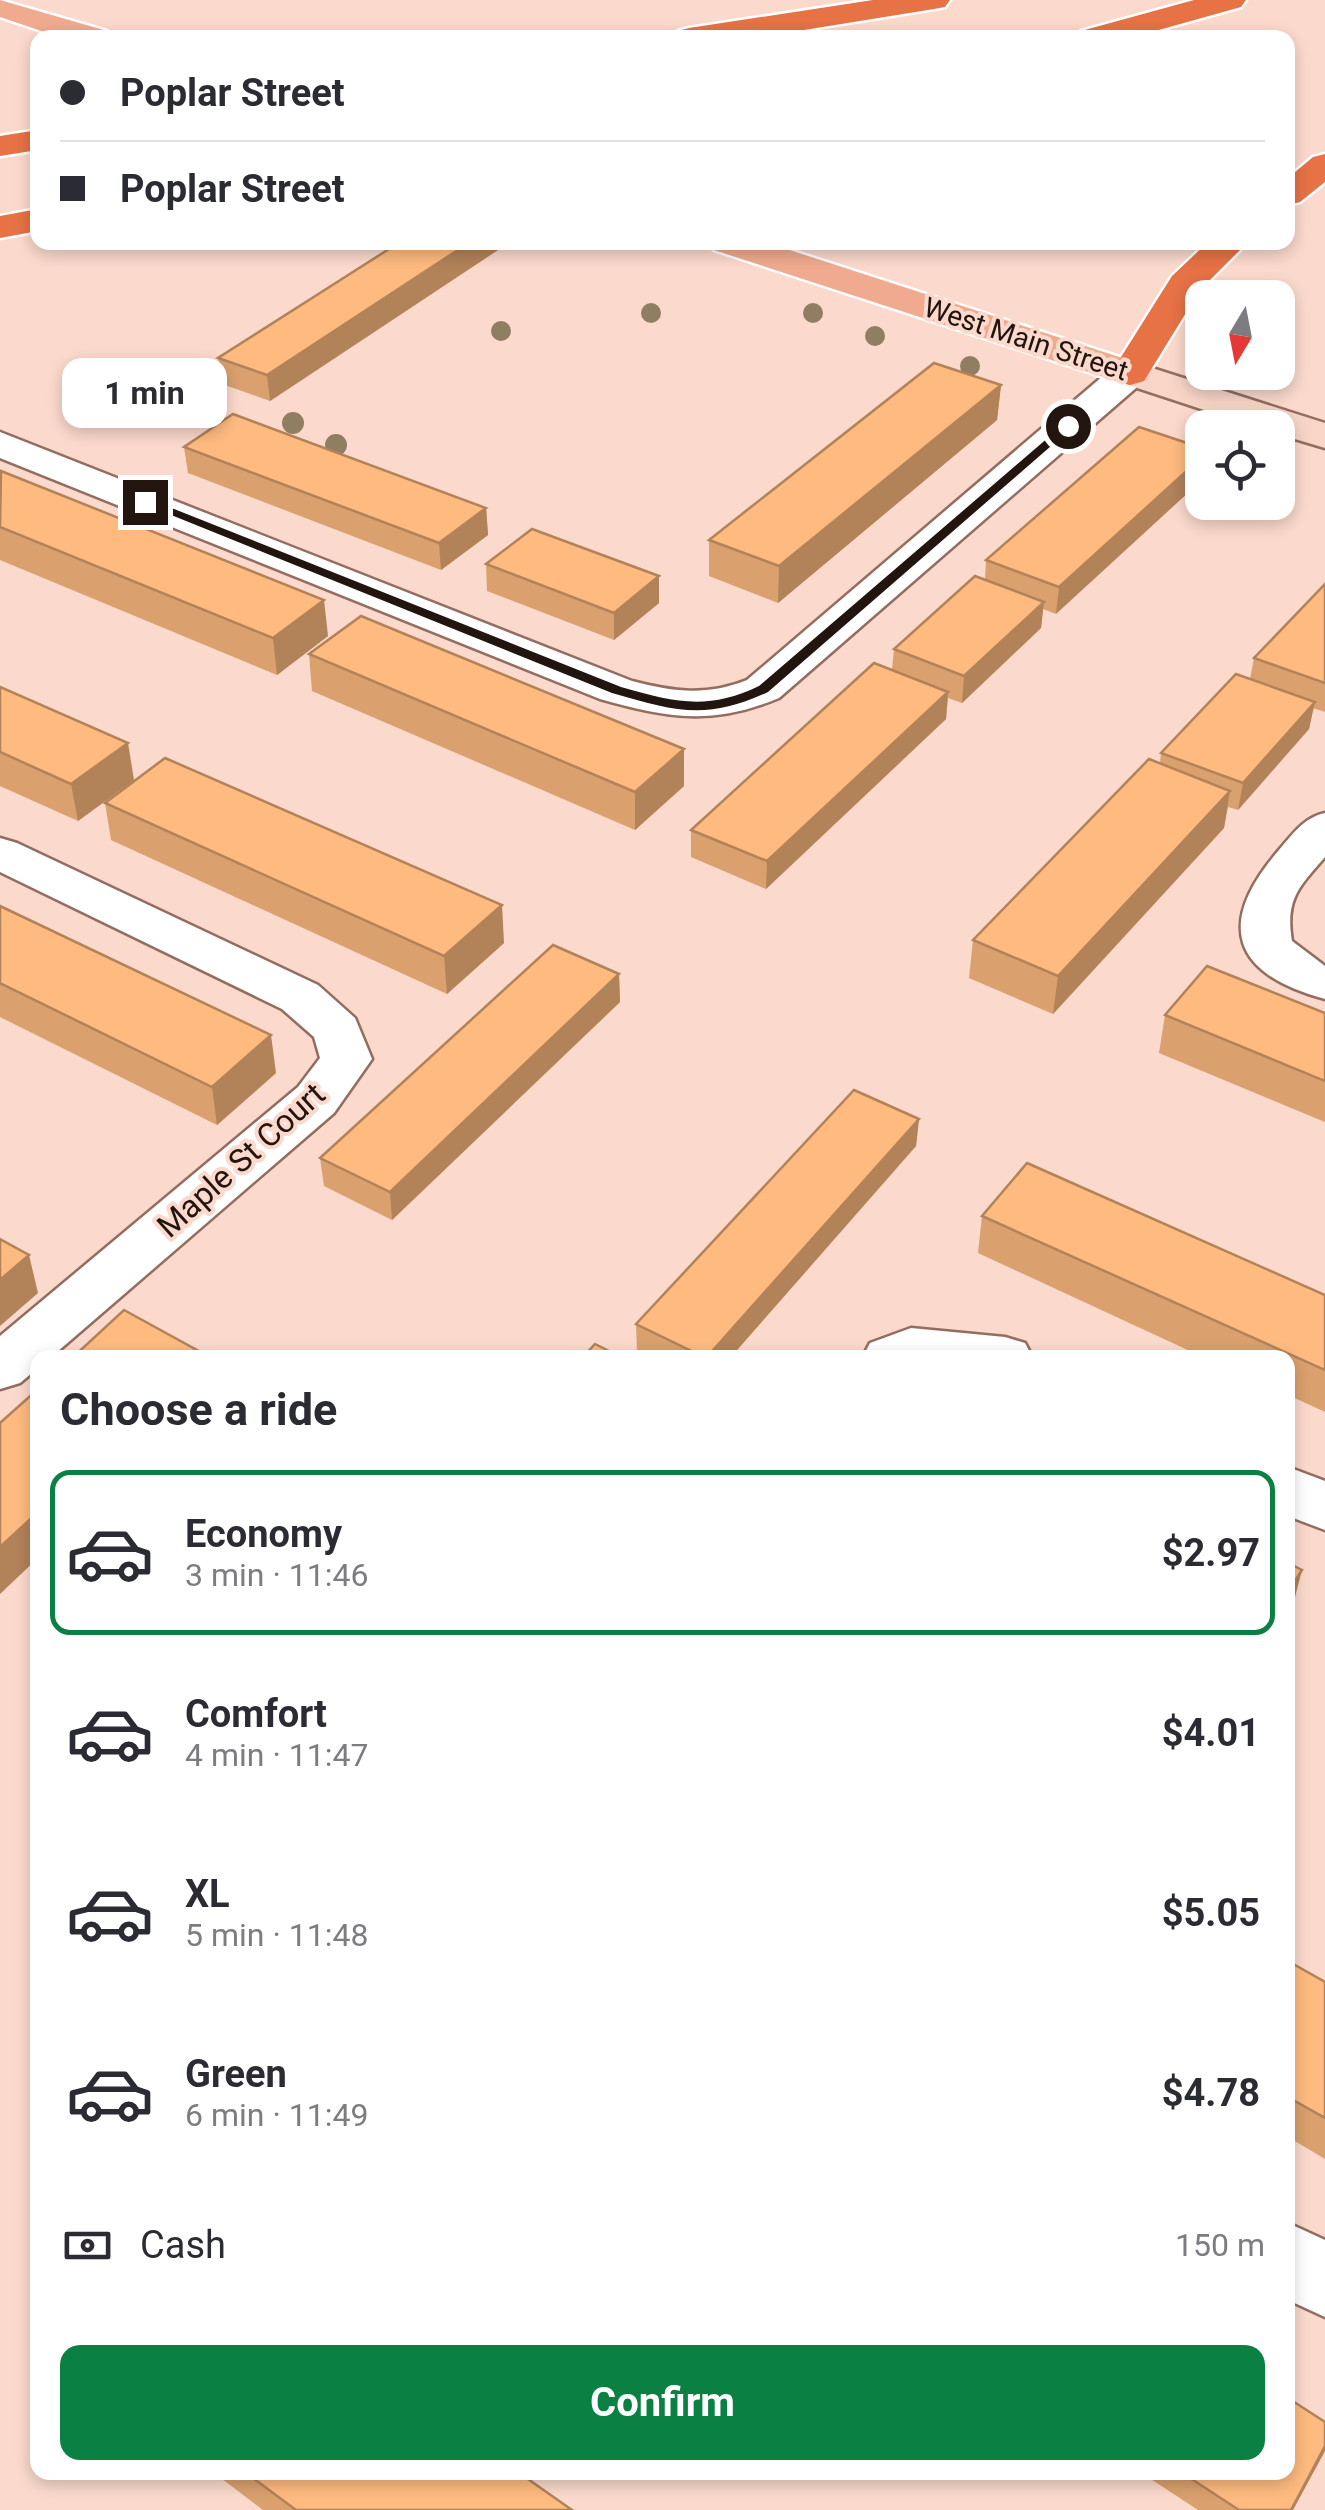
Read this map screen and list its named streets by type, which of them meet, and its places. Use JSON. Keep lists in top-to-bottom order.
{
  "streets": {
    "main road": ["West Main Street"],
    "street": ["Maple St Court"]
  },
  "north": "bottom",
  "page": {
    "banner": ["Poplar Street", "Poplar Street"],
    "bubble": "1 min",
    "heading": "Choose a ride",
    "list": [
      {
        "name": "Economy",
        "note": "3 min · 11:46",
        "value": "$2.97"
      },
      {
        "name": "Comfort",
        "note": "4 min · 11:47",
        "value": "$4.01"
      },
      {
        "name": "XL",
        "note": "5 min · 11:48",
        "value": "$5.05"
      },
      {
        "name": "Green",
        "note": "6 min · 11:49",
        "value": "$4.78"
      }
    ],
    "pay": ["Cash", "150 m"],
    "buttons": "Confirm"
  }
}
